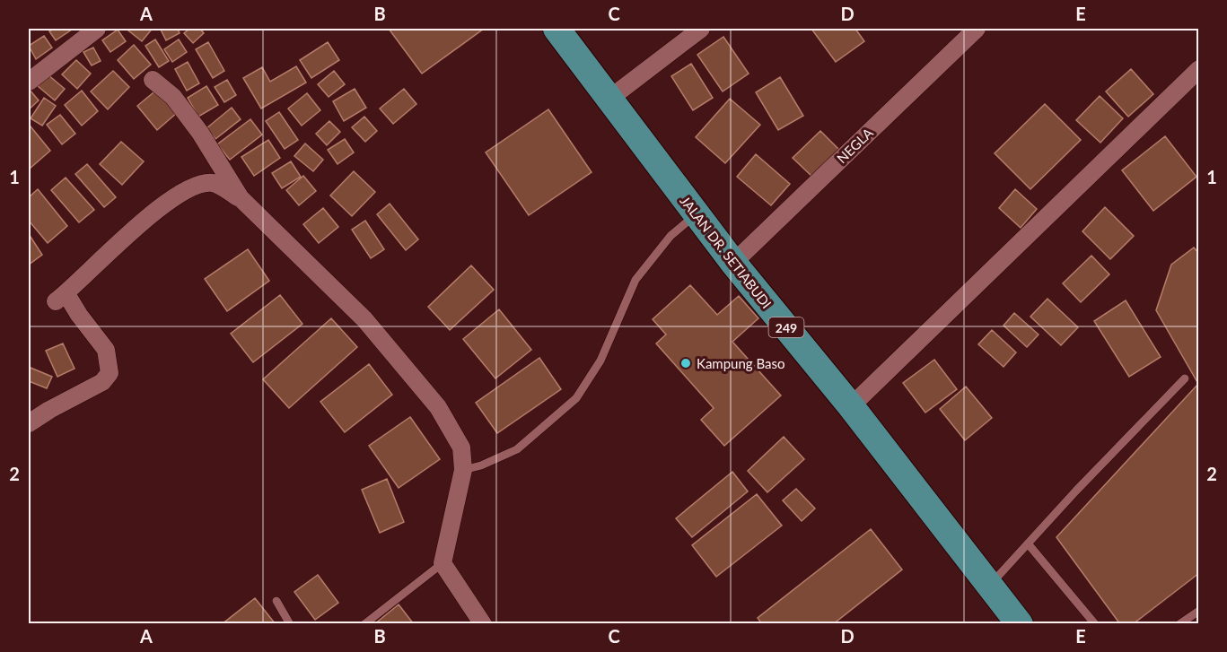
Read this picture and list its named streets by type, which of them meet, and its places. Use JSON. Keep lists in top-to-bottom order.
{
  "streets": {
    "main road": ["JALAN DR. SETIABUDI", "249"],
    "street": ["NEGLA"]
  },
  "crossings": [
    ["NEGLA", "JALAN DR. SETIABUDI"]
  ],
  "places": ["Kampung Baso"],
  "grid": {
    "columns": [
      "A",
      "B",
      "C",
      "D",
      "E"
    ],
    "rows": ["1", "2"]
  }
}
